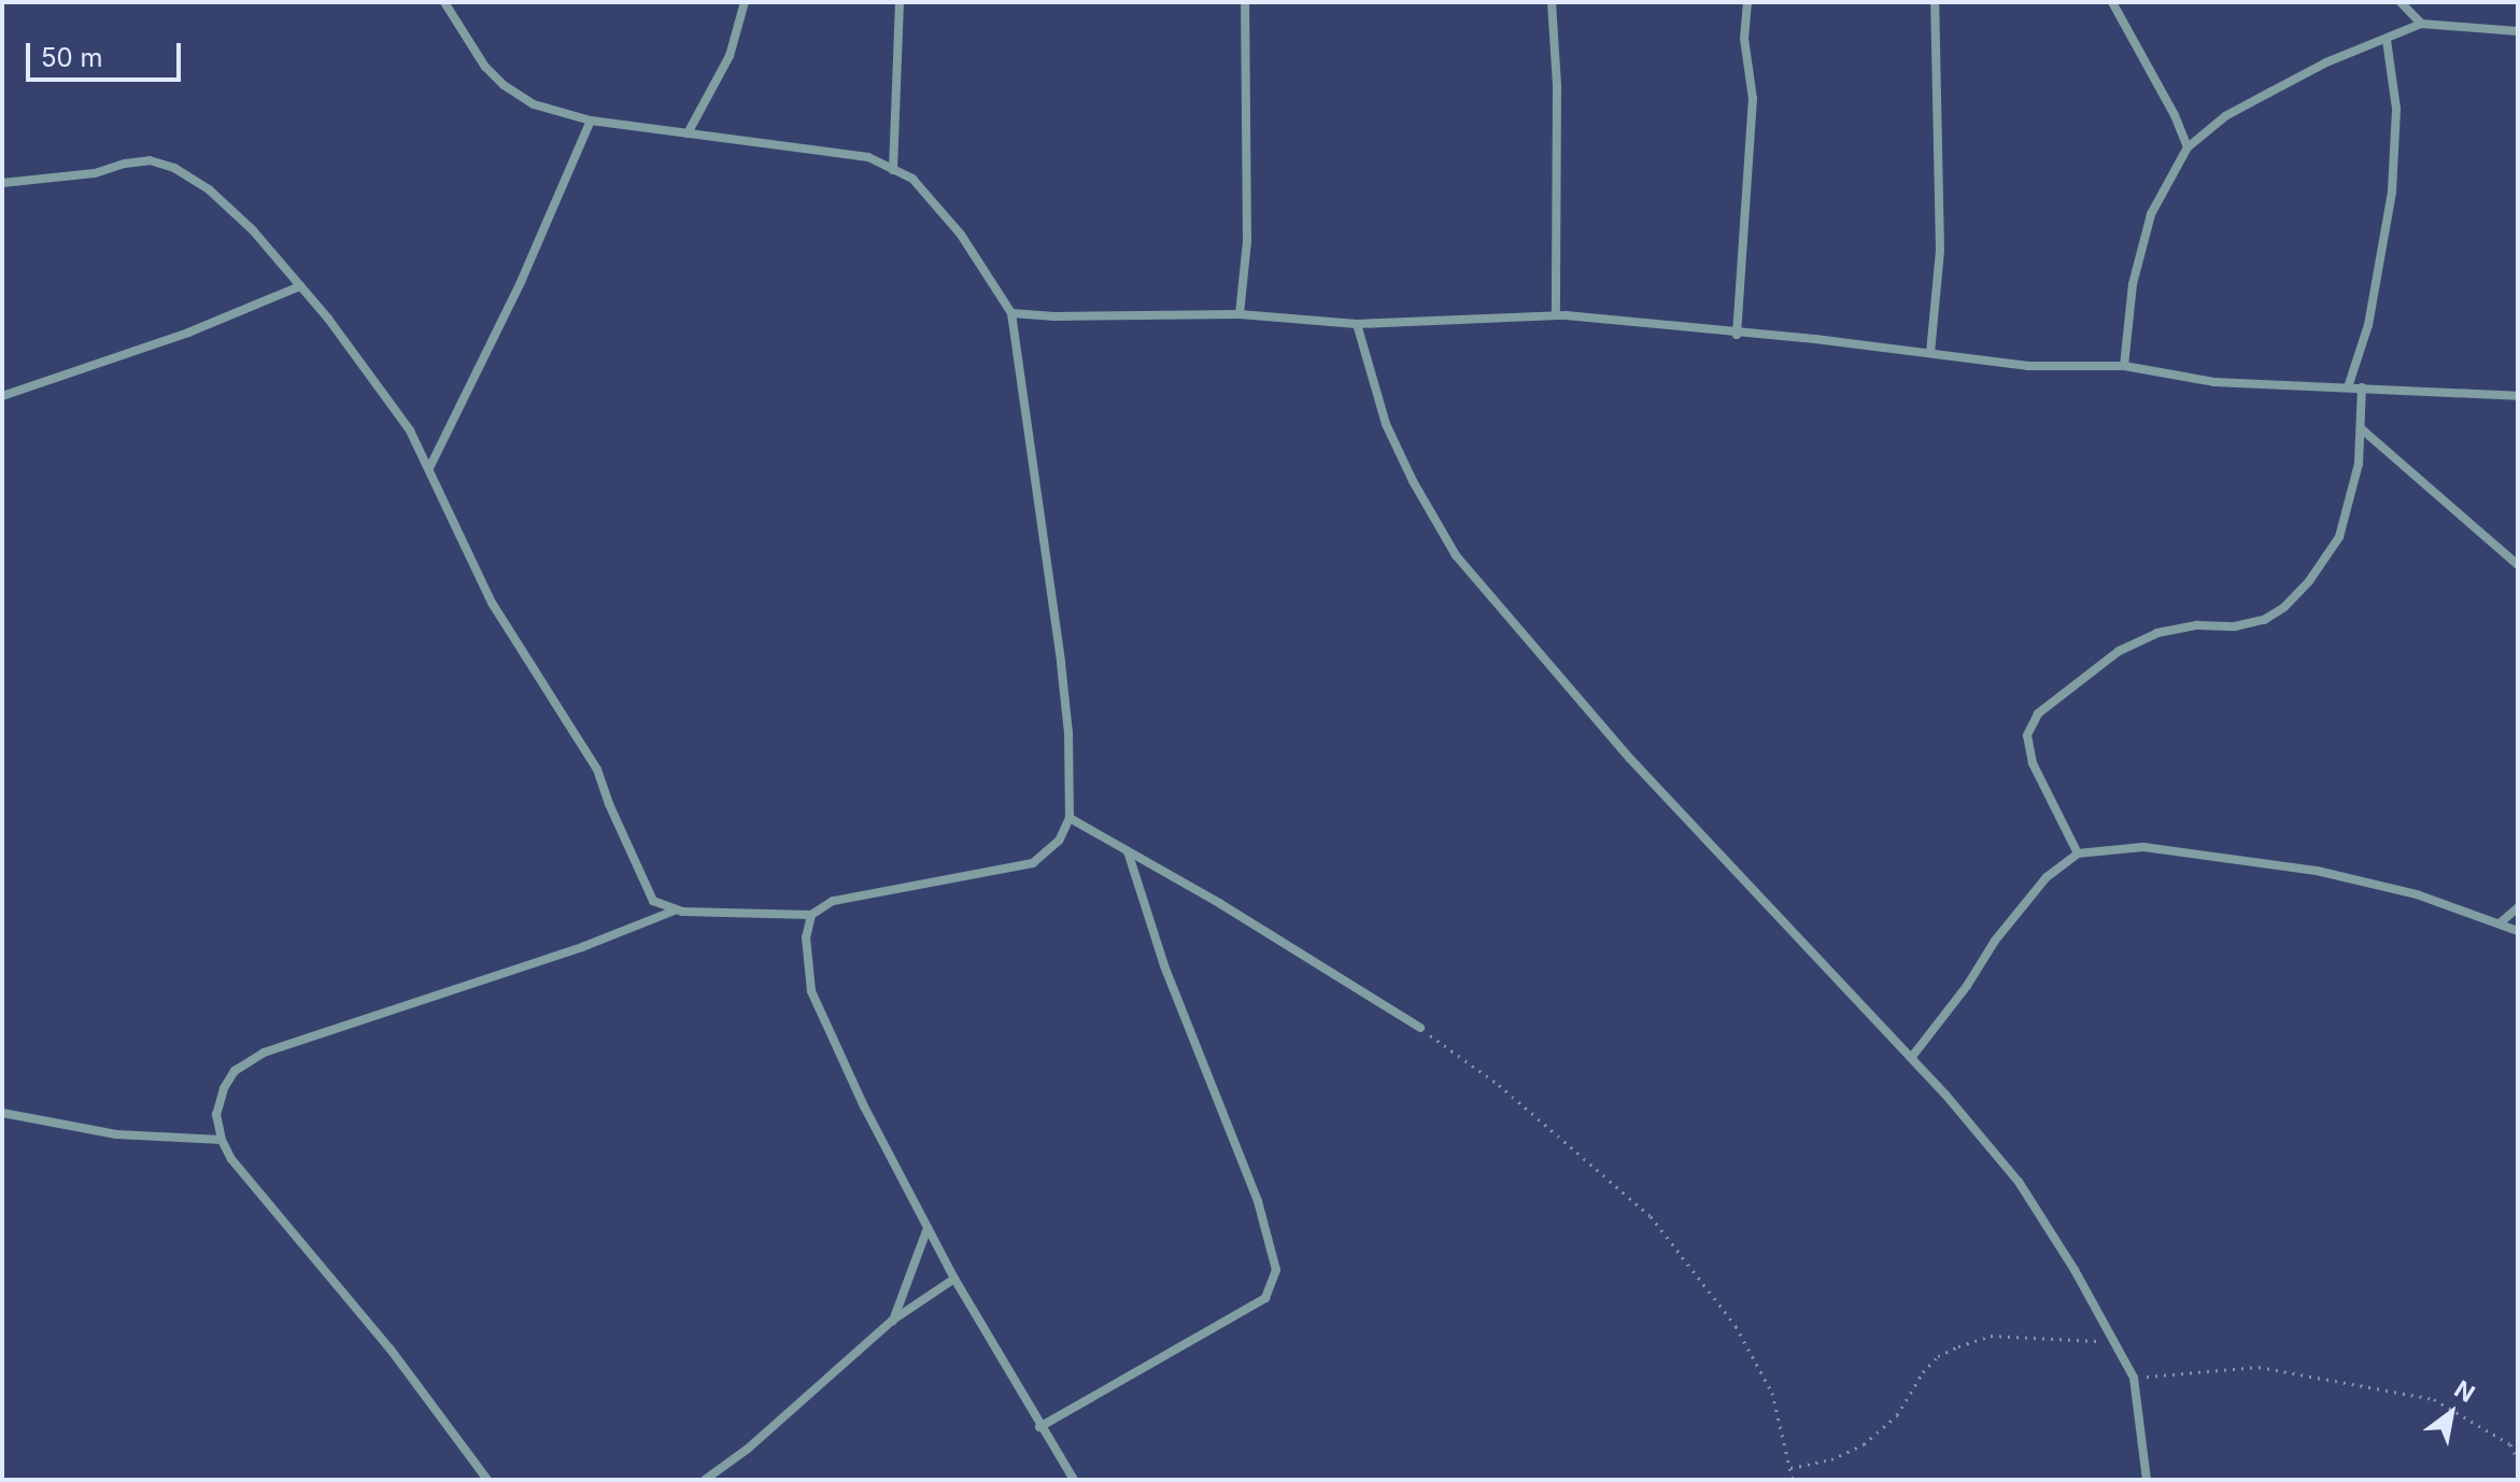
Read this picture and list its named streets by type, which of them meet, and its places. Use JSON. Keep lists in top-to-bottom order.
{
  "scale_bar": "50 m",
  "north": "top right"
}
